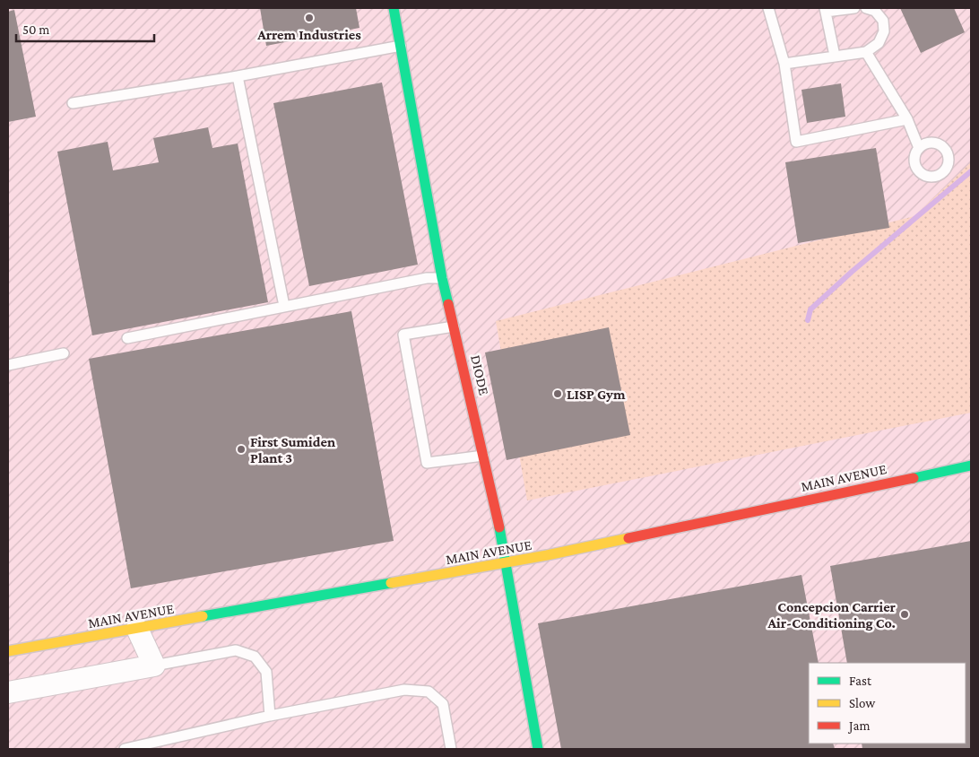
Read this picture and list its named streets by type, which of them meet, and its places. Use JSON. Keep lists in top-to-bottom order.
{
  "streets": {
    "street": ["DIODE", "MAIN AVENUE"]
  },
  "crossings": [
    ["DIODE", "MAIN AVENUE"]
  ],
  "places": [
    "Arrem Industries",
    "LISP Gym",
    "First Sumiden Plant 3",
    "Concepcion Carrier Air-Conditioning Co."
  ],
  "legend": ["Fast", "Slow", "Jam"],
  "scale_bar": "50 m"
}
